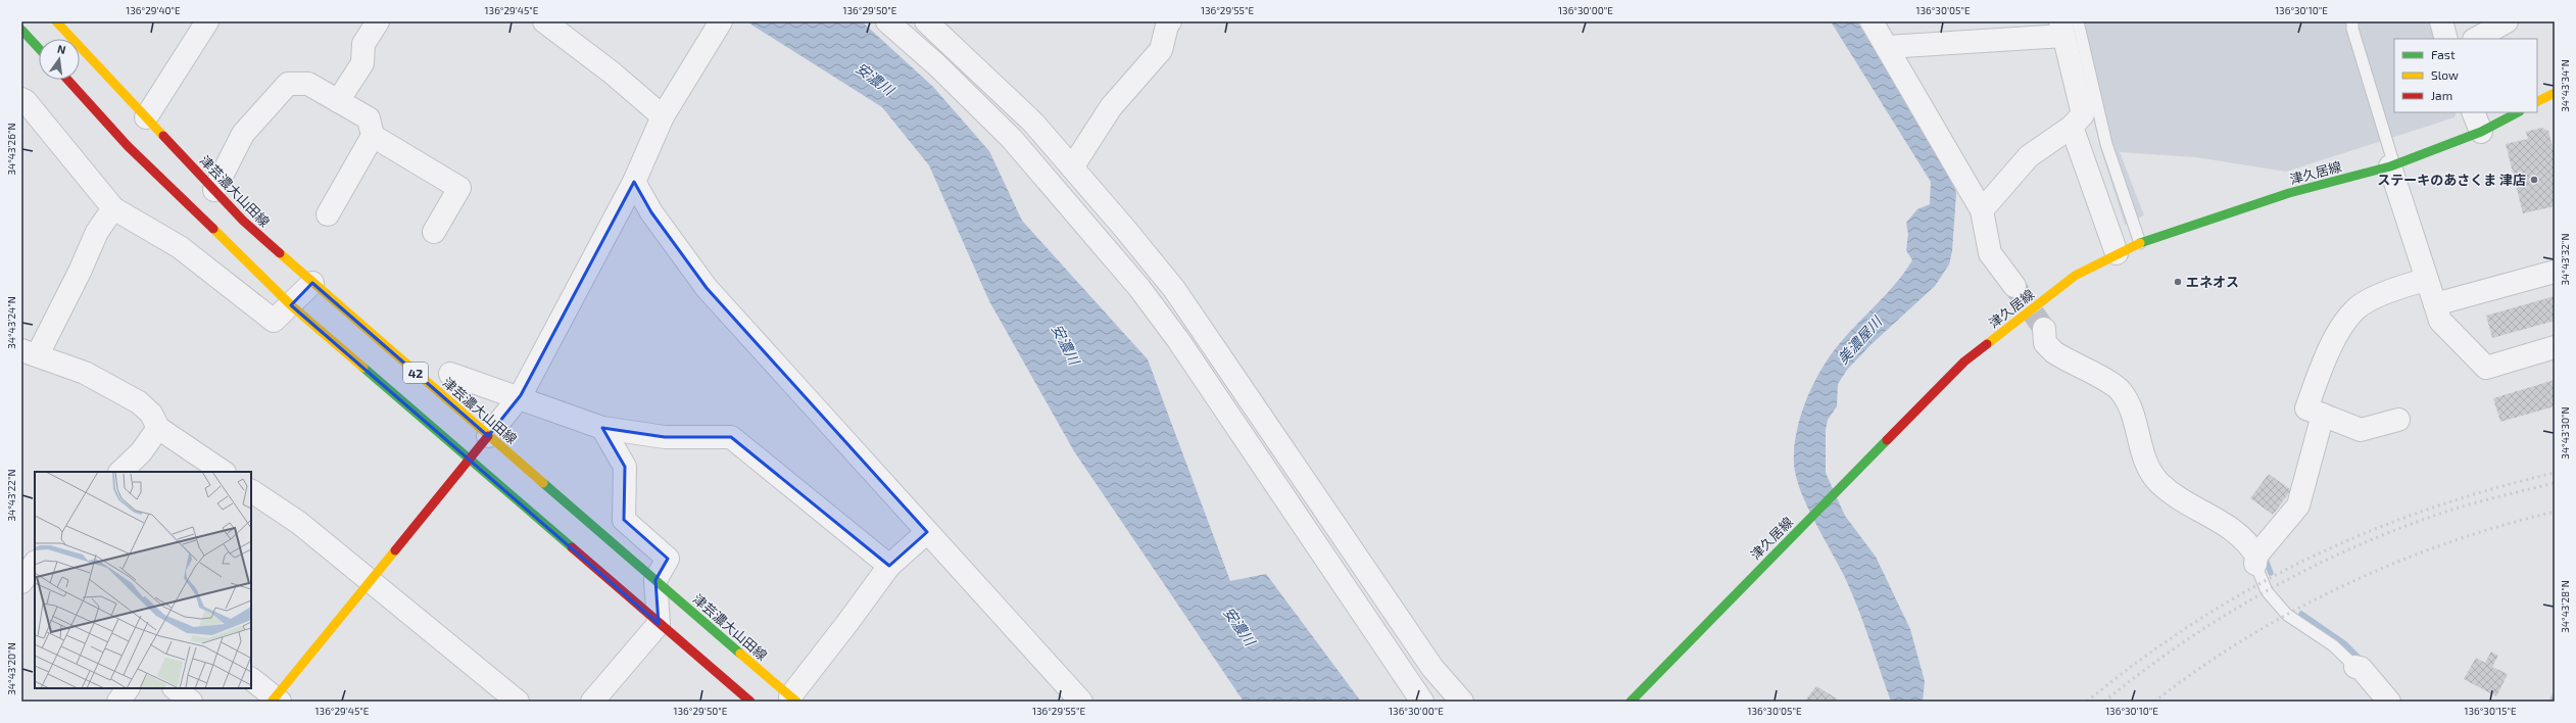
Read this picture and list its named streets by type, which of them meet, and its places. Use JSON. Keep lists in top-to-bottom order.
{
  "streets": {
    "main road": ["津久居線", "津芸濃大山田線", "42"]
  },
  "water": ["安濃川", "美濃屋川"],
  "places": ["ステーキのあさくま 津店", "エネオス"],
  "legend": ["Fast", "Slow", "Jam"],
  "north": "top",
  "coordinates": [
    "136°29'40\"E",
    "136°29'45\"E",
    "136°29'50\"E",
    "136°29'55\"E",
    "136°30'00\"E",
    "136°30'05\"E",
    "136°30'10\"E",
    "34°43'34\"N",
    "34°43'26\"N",
    "34°43'32\"N",
    "34°43'24\"N",
    "34°43'30\"N",
    "34°43'22\"N",
    "34°43'28\"N",
    "34°43'20\"N",
    "136°30'15\"E"
  ]
}
